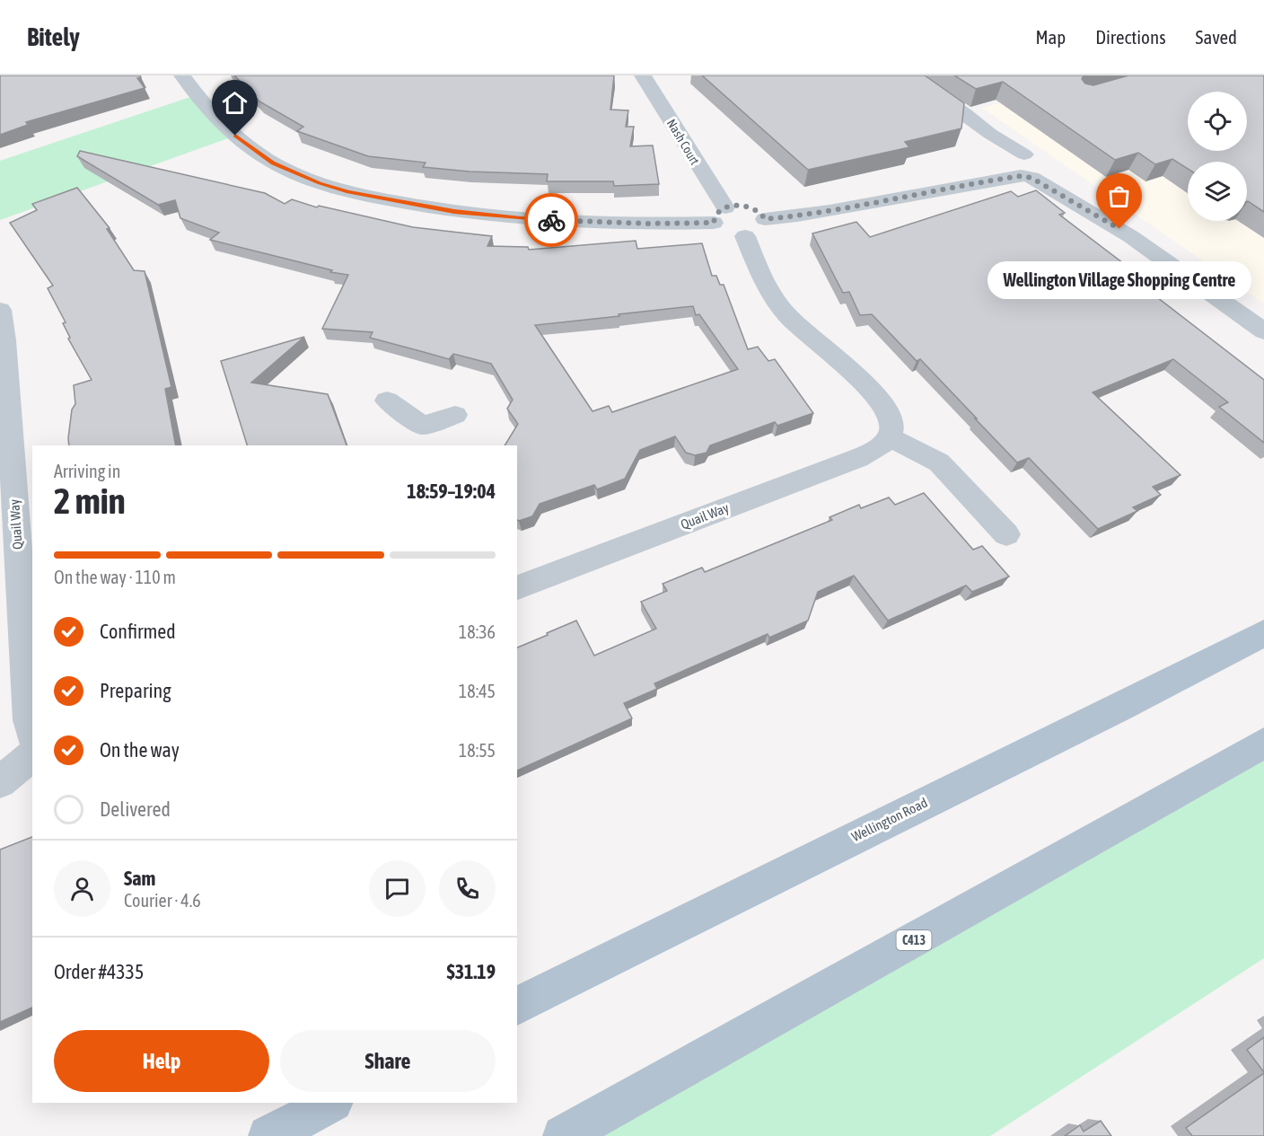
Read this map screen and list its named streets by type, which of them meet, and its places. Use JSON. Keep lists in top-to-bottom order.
{
  "streets": {
    "main road": ["Wellington Road", "C413"],
    "street": ["Nash Court", "Quail Way"]
  },
  "places": ["Wellington Village Shopping Centre"],
  "page": {
    "header": "Bitely",
    "nav": ["Map", "Directions", "Saved"],
    "bubble": "Wellington Village Shopping Centre",
    "heading": ["2 min", "Arriving in", "18:59–19:04"],
    "panel": [
      "Sam",
      "Courier · 4.6",
      "Order #4335",
      "$31.19"
    ],
    "bar": "On the way · 110 m",
    "list": [
      ["Confirmed", "18:36"],
      ["Preparing", "18:45"],
      ["On the way", "18:55"],
      "Delivered"
    ],
    "buttons": ["Help", "Share"]
  }
}
